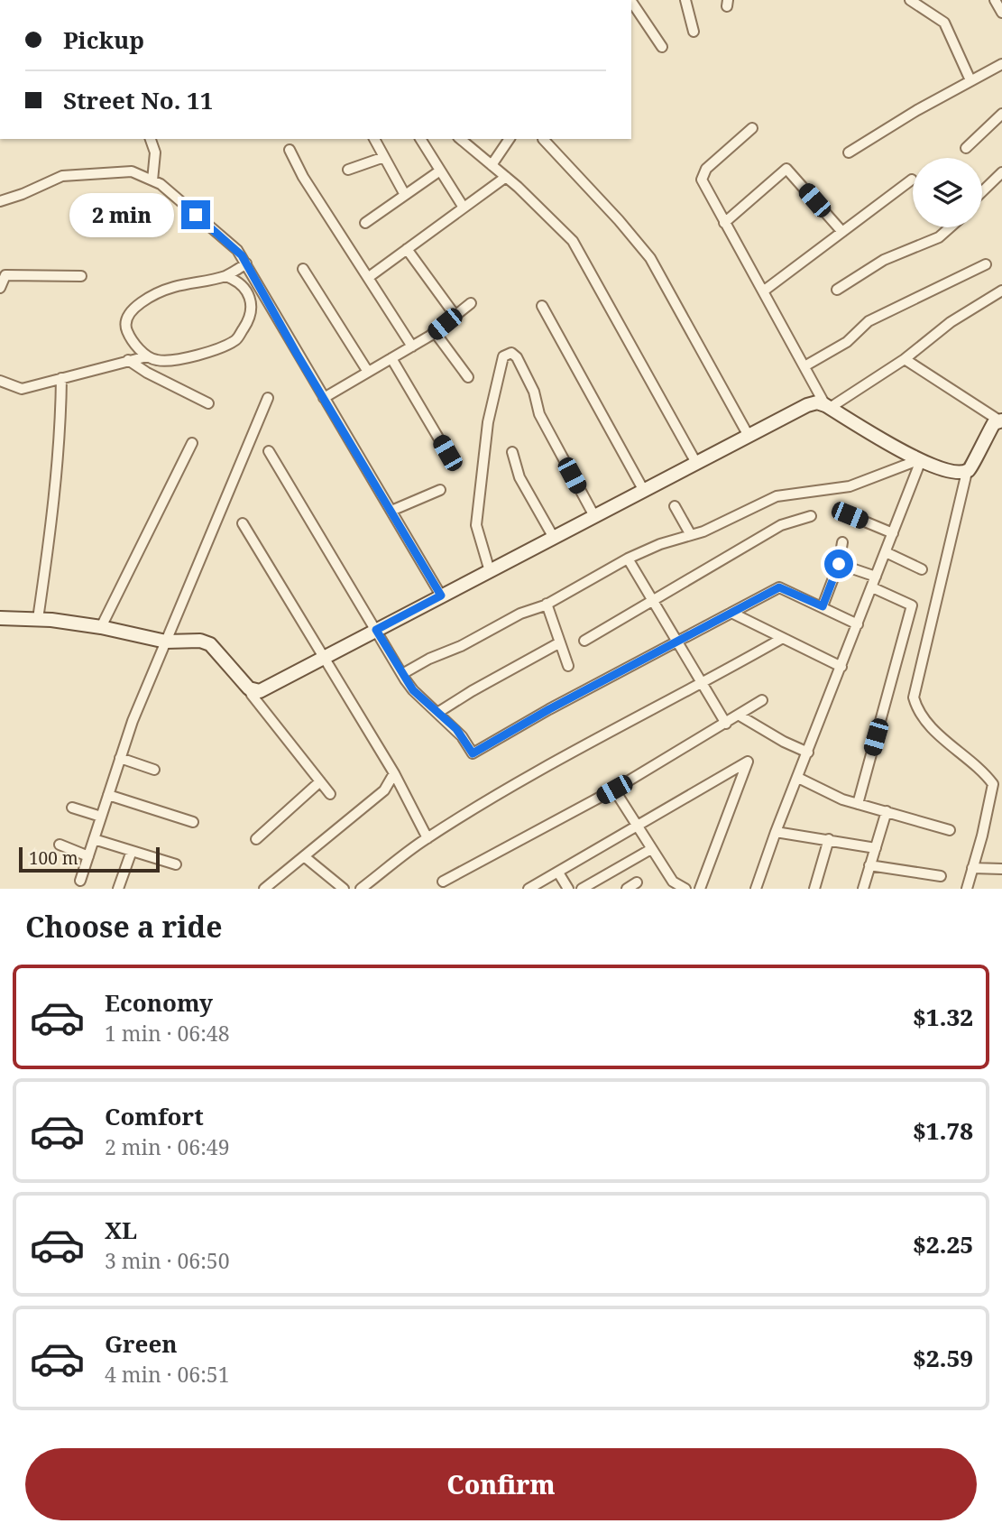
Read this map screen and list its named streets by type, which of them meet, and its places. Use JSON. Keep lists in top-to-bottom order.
{
  "scale_bar": "100 m",
  "page": {
    "banner": ["Pickup", "Street No. 11"],
    "bubble": "2 min",
    "scale": "100 m",
    "heading": "Choose a ride",
    "list": [
      {
        "name": "Economy",
        "note": "1 min · 06:48",
        "value": "$1.32"
      },
      {
        "name": "Comfort",
        "note": "2 min · 06:49",
        "value": "$1.78"
      },
      {
        "name": "XL",
        "note": "3 min · 06:50",
        "value": "$2.25"
      },
      {
        "name": "Green",
        "note": "4 min · 06:51",
        "value": "$2.59"
      }
    ],
    "buttons": "Confirm"
  }
}
